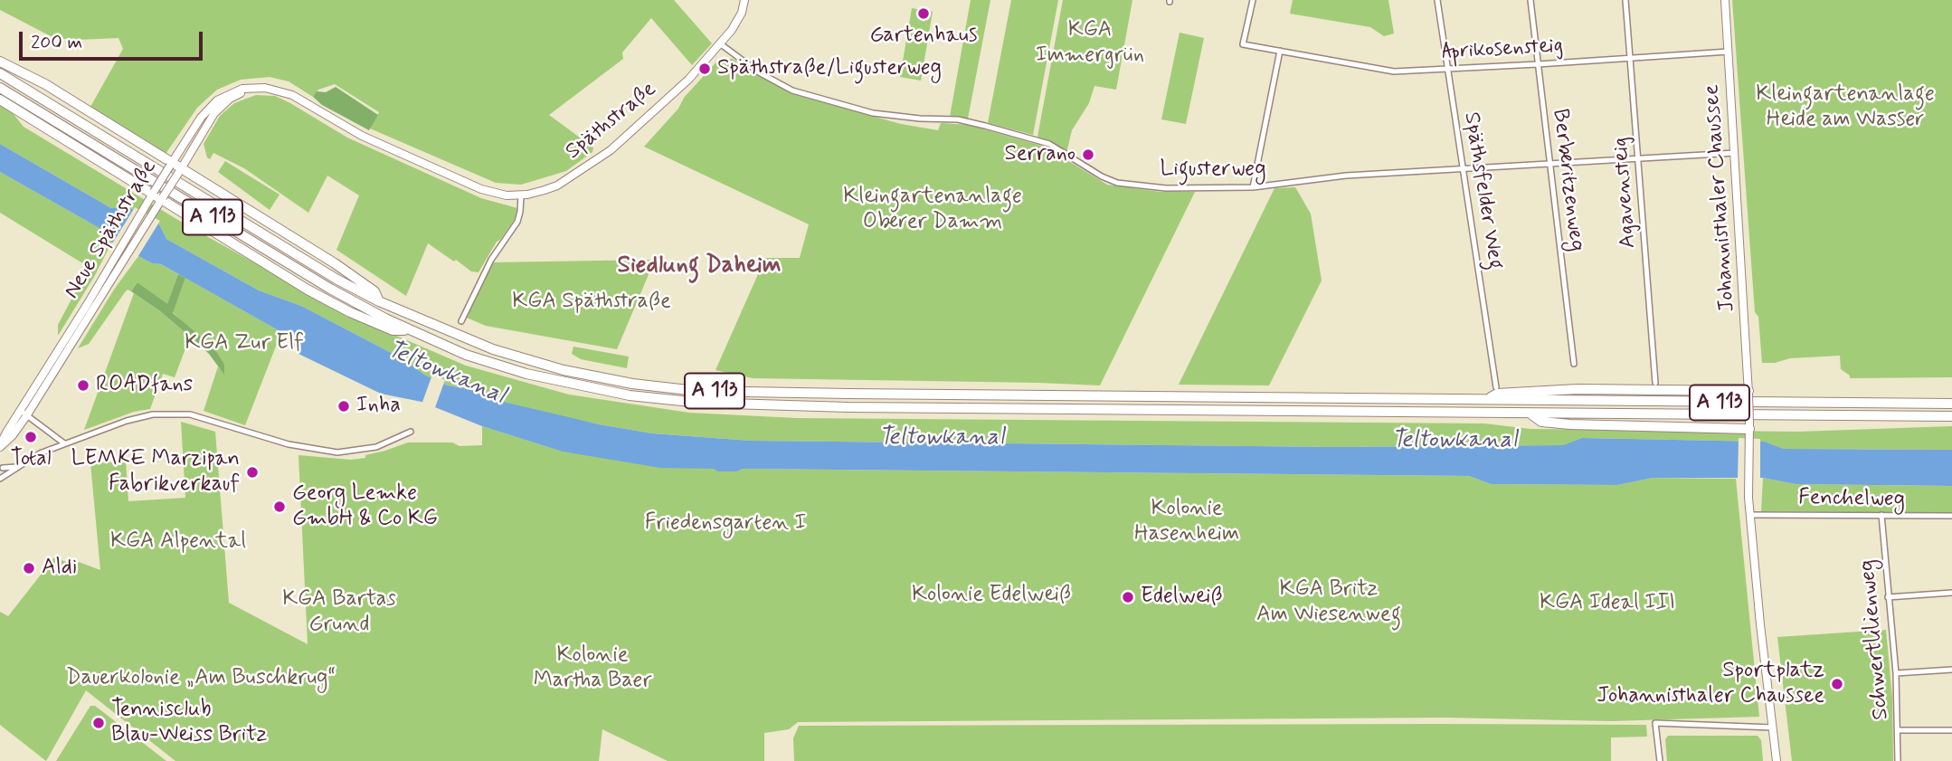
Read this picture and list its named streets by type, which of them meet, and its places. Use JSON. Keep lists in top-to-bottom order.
{
  "streets": {
    "highway": ["A 113"],
    "main road": ["Späthstraße", "Johannisthaler Chaussee", "Neue Späthstraße"],
    "street": [
      "Aprikosensteig",
      "Ligusterweg",
      "Berberitzenweg",
      "Späthsfelder Weg",
      "Agavensteig",
      "Fenchelweg",
      "Schwertlilienweg"
    ]
  },
  "crossings": [
    ["Aprikosensteig", "Berberitzenweg"],
    ["Aprikosensteig", "Späthsfelder Weg"],
    ["Aprikosensteig", "Agavensteig"],
    ["Aprikosensteig", "Johannisthaler Chaussee"],
    ["Späthstraße", "Ligusterweg"],
    ["Späthstraße", "Neue Späthstraße"],
    ["Ligusterweg", "Berberitzenweg"],
    ["Ligusterweg", "Späthsfelder Weg"],
    ["Ligusterweg", "Agavensteig"],
    ["Ligusterweg", "Johannisthaler Chaussee"],
    ["Fenchelweg", "Schwertlilienweg"]
  ],
  "districts": ["Siedlung Daheim"],
  "water": ["Teltowkanal"],
  "parks": [
    "KGA Immergrün",
    "Kleingartenanlage Heide am Wasser",
    "Kleingartenanlage Oberer Damm",
    "KGA Späthstraße",
    "KGA Zur Elf",
    "Kolonie Hasenheim",
    "Friedensgarten I",
    "KGA Alpental",
    "KGA Britz Am Wiesenweg",
    "Kolonie Edelweiß",
    "KGA Bartas Grund",
    "KGA Ideal III",
    "Kolonie Martha Baer",
    "Dauerkolonie „Am Buschkrug“"
  ],
  "places": [
    "Gartenhaus",
    "Späthstraße/Ligusterweg",
    "Serrano",
    "ROADfans",
    "Inha",
    "Total",
    "LEMKE Marzipan Fabrikverkauf",
    "Georg Lemke GmbH & Co KG",
    "Aldi",
    "Edelweiß",
    "Sportplatz Johannisthaler Chaussee",
    "Tennisclub Blau-Weiss Britz"
  ],
  "scale_bar": "200 m"
}
